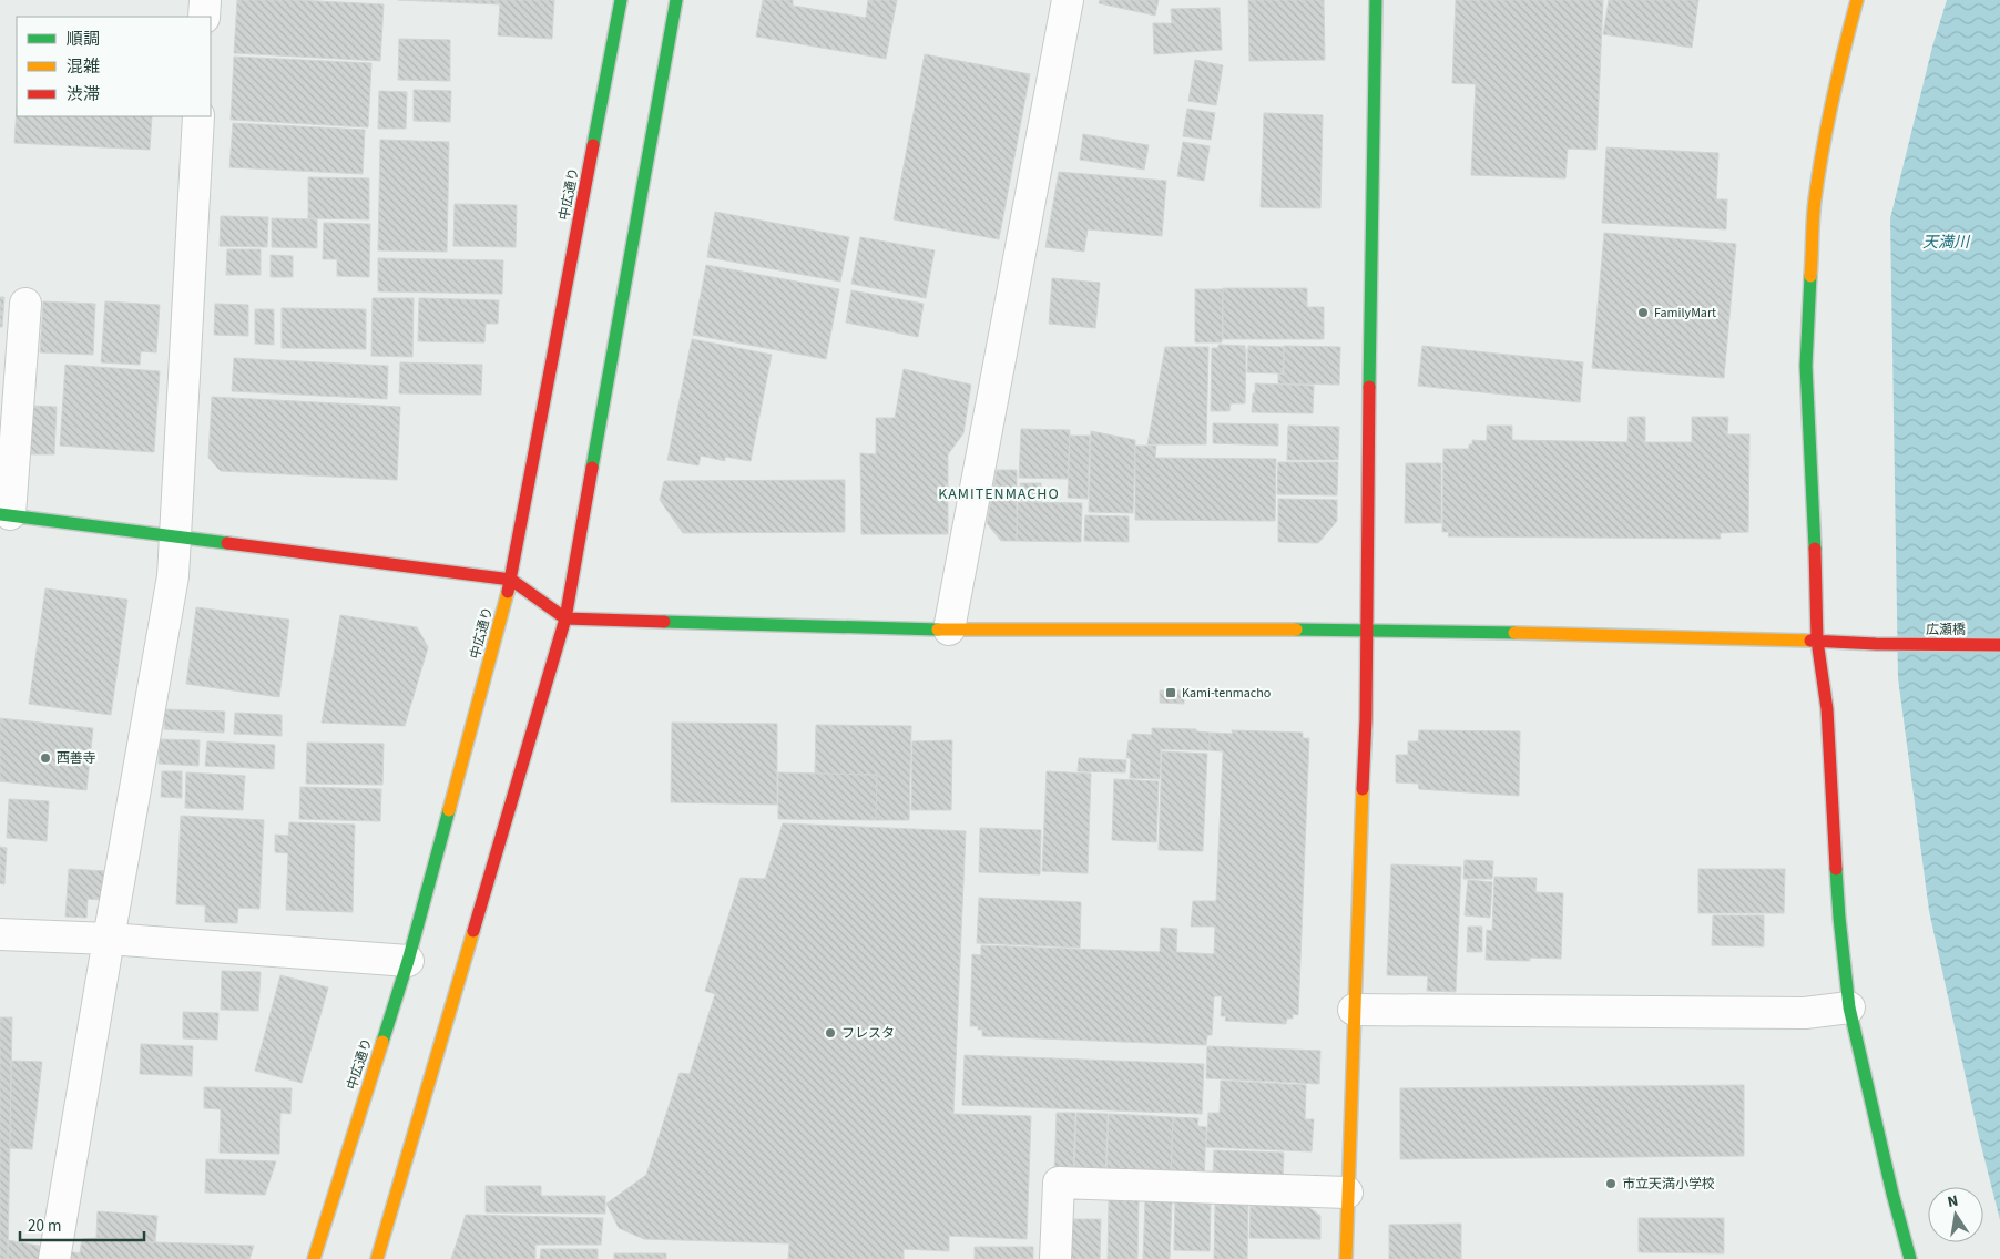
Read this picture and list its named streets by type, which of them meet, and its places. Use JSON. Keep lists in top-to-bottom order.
{
  "streets": {
    "street": ["中広通り", "広瀬橋"]
  },
  "districts": ["KAMITENMACHO"],
  "water": ["天満川"],
  "places": {
    "other": [
      "FamilyMart",
      "西善寺",
      "フレスタ",
      "市立天満小学校"
    ],
    "transit": ["Kami-tenmacho"]
  },
  "legend": ["順調", "混雑", "渋滞"],
  "scale_bar": "20 m",
  "north": "top"
}
